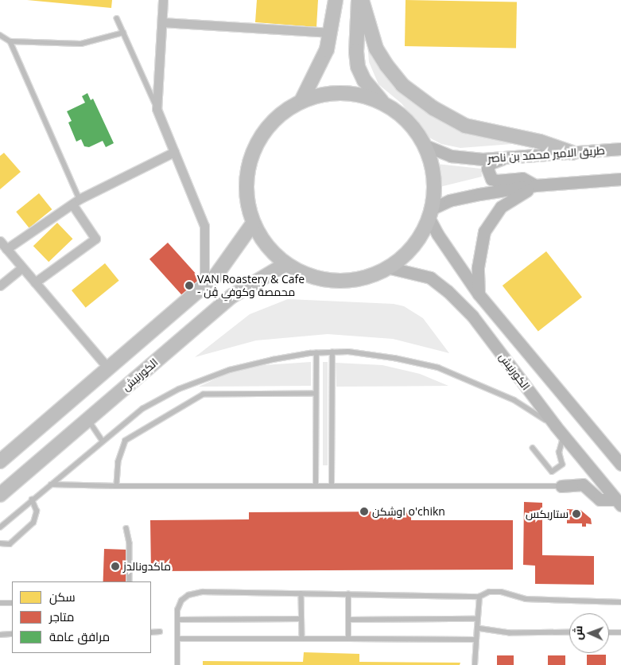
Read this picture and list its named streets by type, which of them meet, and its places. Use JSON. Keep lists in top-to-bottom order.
{
  "streets": {
    "main road": ["طريق الامير محمد بن ناصر", "الكورنيش"]
  },
  "places": [
    "VAN Roastery & Cafe - محمصة وكوفي ڤِن",
    "اوشكن o'chikn",
    "ستاربكس",
    "ماكدونالدز"
  ],
  "legend": ["سكن", "متاجر", "مرافق عامة"],
  "north": "left"
}
